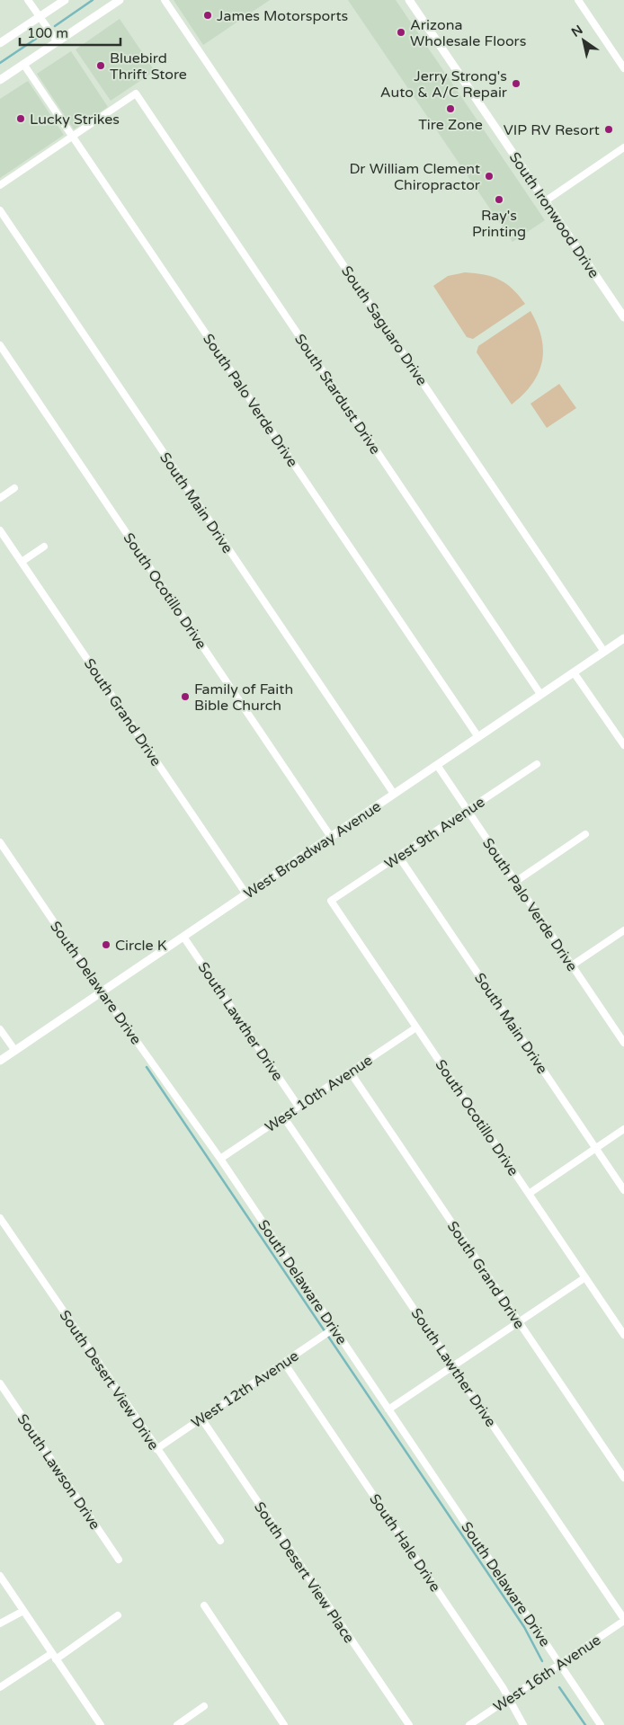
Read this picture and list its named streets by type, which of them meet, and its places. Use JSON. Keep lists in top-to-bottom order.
{
  "streets": {
    "main road": ["South Ironwood Drive", "West Broadway Avenue"],
    "street": [
      "South Saguaro Drive",
      "South Stardust Drive",
      "South Palo Verde Drive",
      "South Main Drive",
      "South Ocotillo Drive",
      "South Grand Drive",
      "West 9th Avenue",
      "South Delaware Drive",
      "South Lawther Drive",
      "West 10th Avenue",
      "South Desert View Drive",
      "West 12th Avenue",
      "South Lawson Drive",
      "South Hale Drive",
      "South Desert View Place",
      "West 16th Avenue"
    ]
  },
  "crossings": [
    ["South Saguaro Drive", "West Broadway Avenue"],
    ["South Stardust Drive", "South Palo Verde Drive"],
    ["South Stardust Drive", "West Broadway Avenue"],
    ["South Palo Verde Drive", "West 9th Avenue"],
    ["South Palo Verde Drive", "West Broadway Avenue"],
    ["South Main Drive", "West 9th Avenue"],
    ["South Main Drive", "West Broadway Avenue"],
    ["South Ocotillo Drive", "West 9th Avenue"],
    ["South Ocotillo Drive", "West Broadway Avenue"],
    ["South Ocotillo Drive", "West 10th Avenue"],
    ["South Grand Drive", "West Broadway Avenue"],
    ["South Grand Drive", "West 10th Avenue"],
    ["West Broadway Avenue", "South Delaware Drive"],
    ["West Broadway Avenue", "South Lawther Drive"],
    ["South Delaware Drive", "West 10th Avenue"],
    ["South Delaware Drive", "West 12th Avenue"],
    ["South Delaware Drive", "West 16th Avenue"],
    ["South Lawther Drive", "West 10th Avenue"],
    ["South Lawther Drive", "West 16th Avenue"],
    ["South Desert View Drive", "West 12th Avenue"],
    ["West 12th Avenue", "South Hale Drive"],
    ["West 12th Avenue", "South Desert View Place"],
    ["South Hale Drive", "West 16th Avenue"]
  ],
  "places": [
    "James Motorsports",
    "Arizona Wholesale Floors",
    "Bluebird Thrift Store",
    "Jerry Strong's Auto & A/C Repair",
    "Tire Zone",
    "Lucky Strikes",
    "VIP RV Resort",
    "Dr William Clement Chiropractor",
    "Ray's Printing",
    "Family of Faith Bible Church",
    "Circle K"
  ],
  "scale_bar": "100 m",
  "north": "top left"
}
